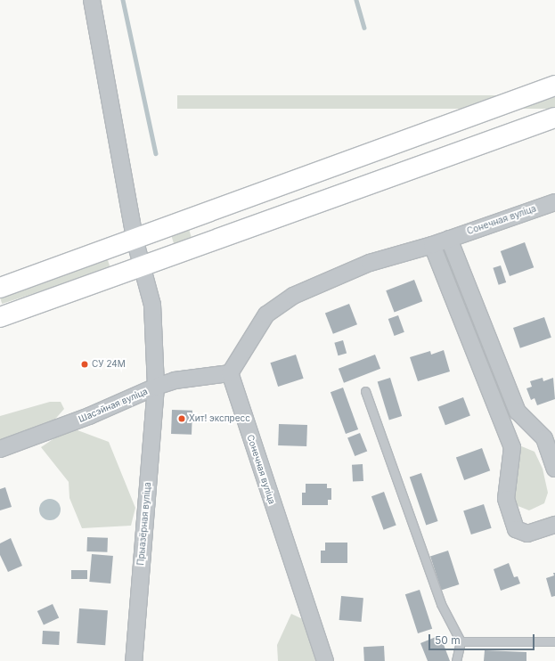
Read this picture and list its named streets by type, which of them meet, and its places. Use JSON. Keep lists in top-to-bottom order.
{
  "streets": {
    "street": ["Сонечная вуліца", "Шасэйная вуліца", "Прыазёрная вуліца"]
  },
  "crossings": [
    ["Сонечная вуліца", "Шасэйная вуліца"],
    ["Шасэйная вуліца", "Прыазёрная вуліца"]
  ],
  "places": ["СУ 24М", "Хит! экспресс"],
  "scale_bar": "50 m"
}
